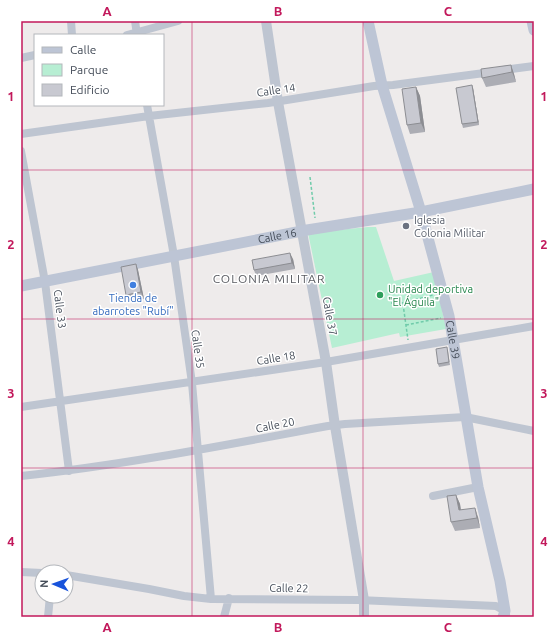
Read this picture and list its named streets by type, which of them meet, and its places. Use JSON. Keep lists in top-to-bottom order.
{
  "streets": {
    "main road": ["Calle 16", "Calle 39"],
    "street": [
      "Calle 14",
      "Calle 33",
      "Calle 37",
      "Calle 35",
      "Calle 18",
      "Calle 20",
      "Calle 22"
    ]
  },
  "crossings": [
    ["Calle 14", "Calle 37"],
    ["Calle 14", "Calle 39"],
    ["Calle 14", "Calle 35"],
    ["Calle 16", "Calle 33"],
    ["Calle 16", "Calle 37"],
    ["Calle 16", "Calle 39"],
    ["Calle 16", "Calle 35"],
    ["Calle 33", "Calle 18"],
    ["Calle 33", "Calle 20"],
    ["Calle 37", "Calle 18"],
    ["Calle 37", "Calle 20"],
    ["Calle 37", "Calle 22"],
    ["Calle 39", "Calle 18"],
    ["Calle 39", "Calle 20"],
    ["Calle 39", "Calle 22"],
    ["Calle 35", "Calle 18"],
    ["Calle 35", "Calle 20"],
    ["Calle 35", "Calle 22"]
  ],
  "districts": ["COLONIA MILITAR"],
  "places": ["Iglesia Colonia Militar", "Tienda de abarrotes \"Rubí\"", "Unidad deportiva \"El Águila\""],
  "legend": ["Calle", "Parque", "Edificio"],
  "north": "left",
  "grid": {
    "columns": ["A", "B", "C"],
    "rows": [
      "1",
      "2",
      "3",
      "4"
    ]
  }
}
